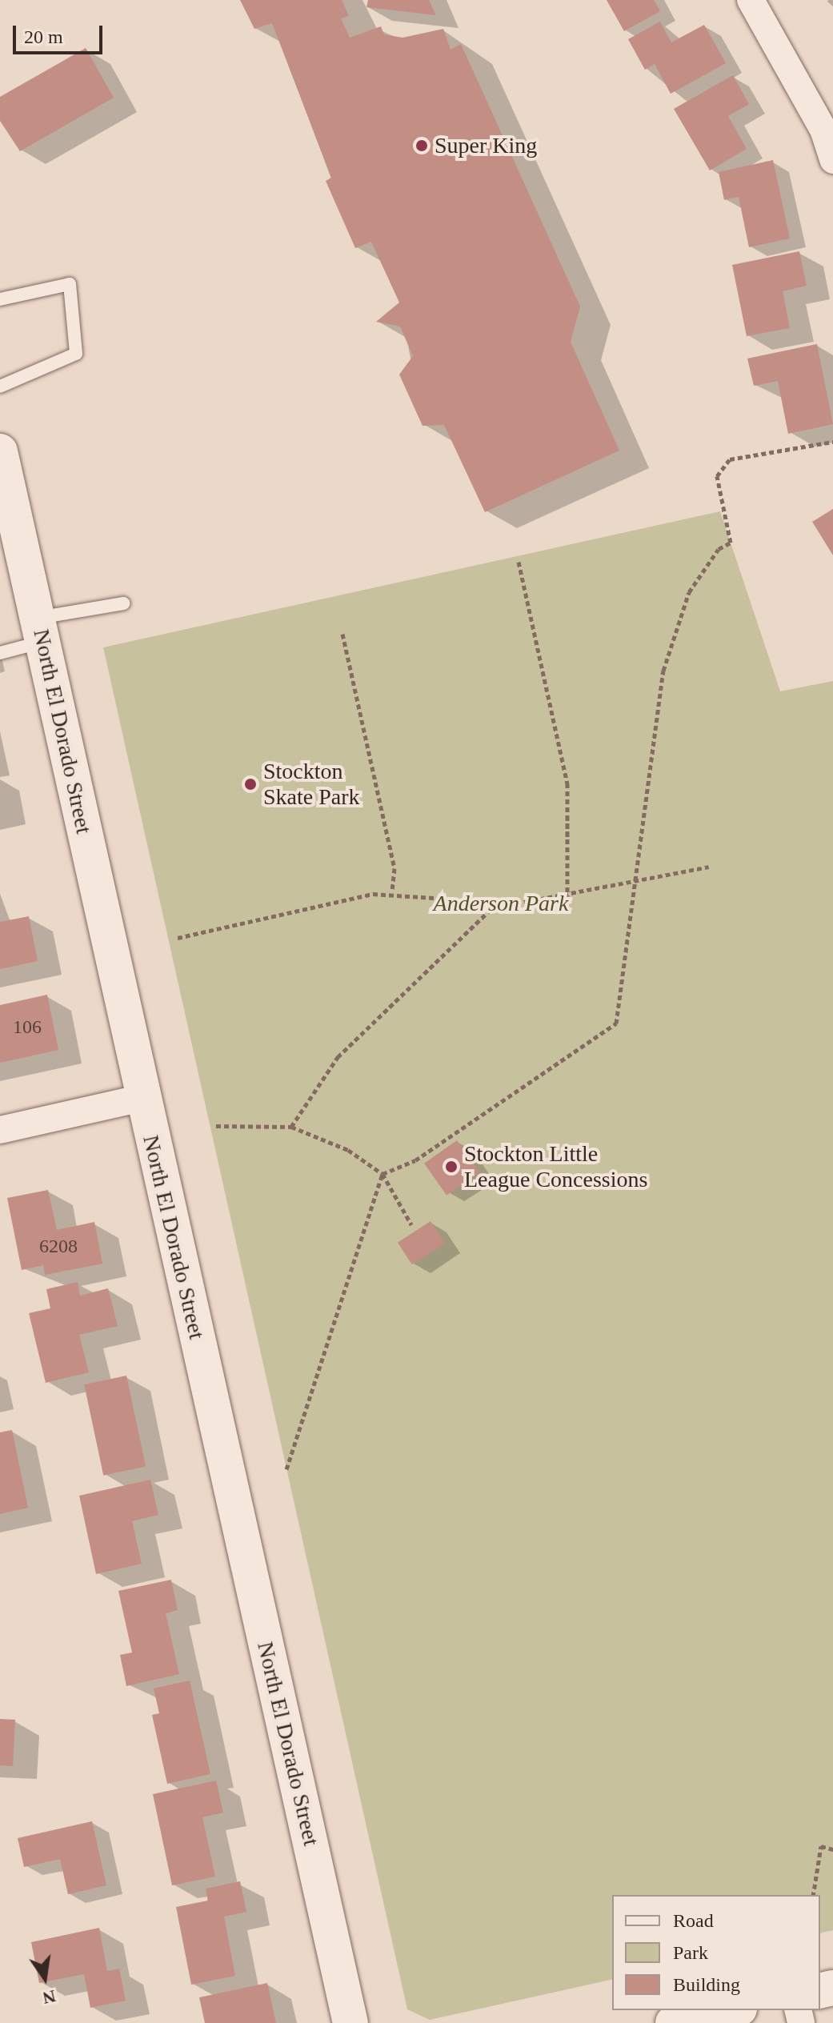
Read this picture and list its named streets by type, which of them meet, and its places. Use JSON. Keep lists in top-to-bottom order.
{
  "streets": {
    "main road": ["North El Dorado Street"]
  },
  "parks": ["Anderson Park"],
  "places": ["Super King", "Stockton Skate Park", "Stockton Little League Concessions"],
  "house_numbers": ["106", "6208"],
  "legend": ["Road", "Park", "Building"],
  "scale_bar": "20 m",
  "north": "bottom"
}
